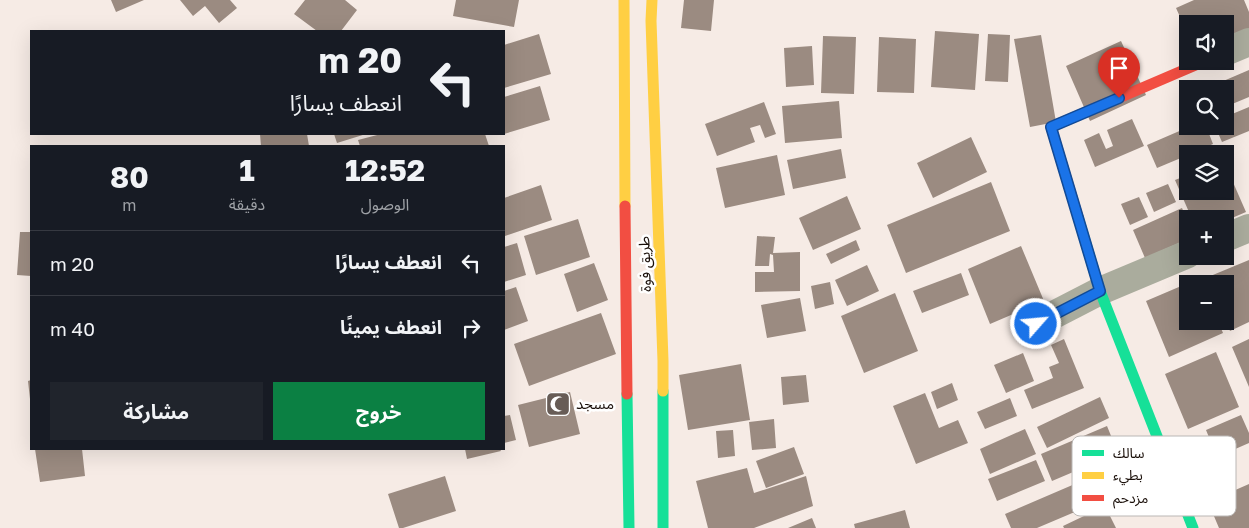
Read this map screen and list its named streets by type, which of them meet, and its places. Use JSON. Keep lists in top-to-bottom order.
{
  "streets": {
    "main road": ["طريق فوة"]
  },
  "places": {
    "mosque": ["مسجد"]
  },
  "legend": ["سالك", "بطيء", "مزدحم"],
  "page": {
    "map_buttons": ["+", "−"],
    "turn": ["20 m", "انعطف يسارًا"],
    "eta": [
      "12:52",
      "الوصول",
      "1",
      "دقيقة",
      "80",
      "m"
    ],
    "list": [
      {
        "name": "انعطف يسارًا",
        "value": "20 m"
      },
      {
        "name": "انعطف يمينًا",
        "value": "40 m"
      }
    ],
    "buttons": ["خروج", "مشاركة"]
  }
}
